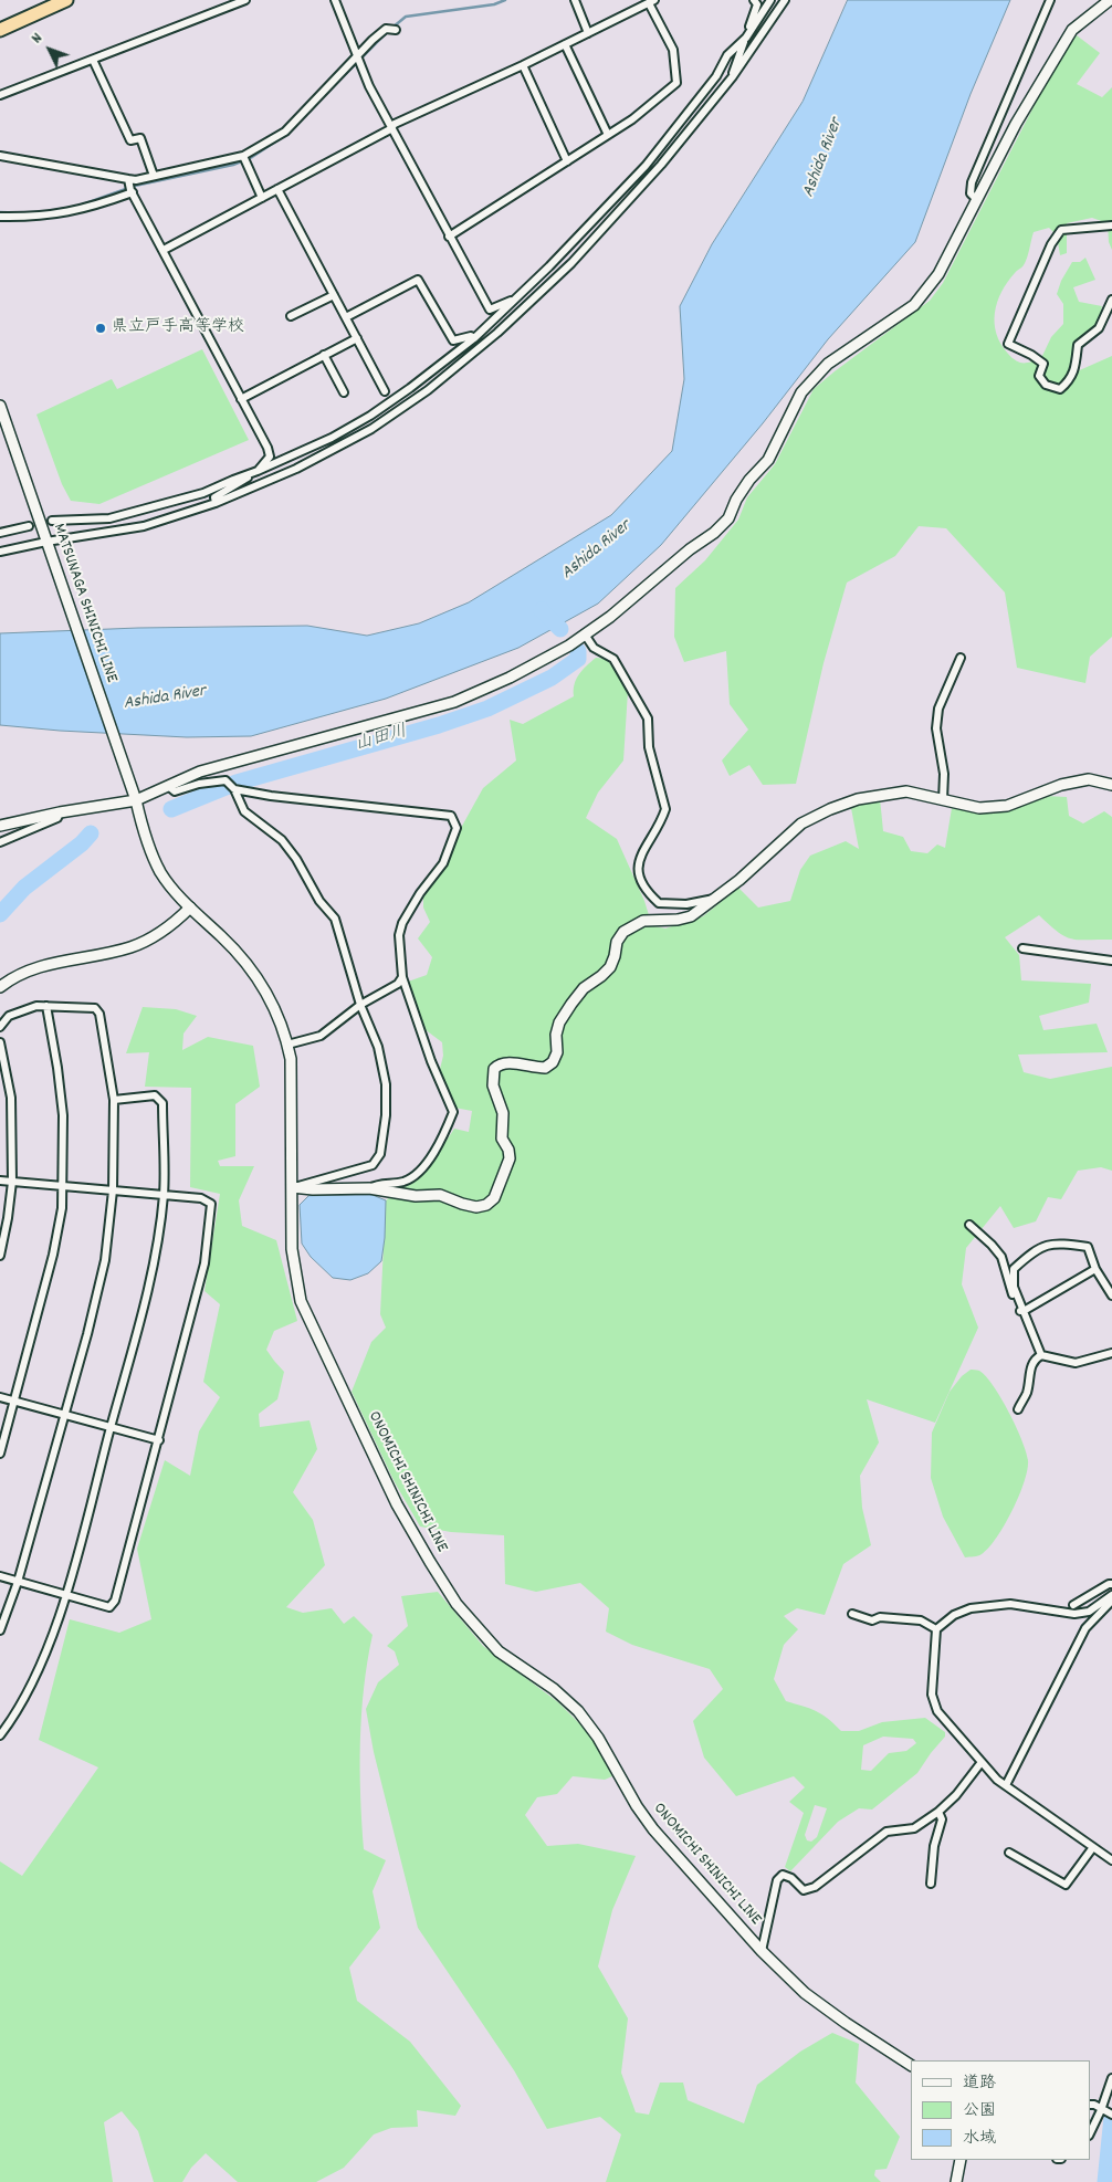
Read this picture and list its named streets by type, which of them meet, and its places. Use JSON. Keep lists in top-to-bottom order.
{
  "streets": {
    "main road": ["MATSUNAGA SHINICHI LINE", "ONOMICHI SHINICHI LINE"]
  },
  "crossings": [
    ["MATSUNAGA SHINICHI LINE", "ONOMICHI SHINICHI LINE"]
  ],
  "water": ["Ashida River", "山田川"],
  "places": ["県立戸手高等学校"],
  "legend": ["道路", "公園", "水域"],
  "north": "top left"
}
